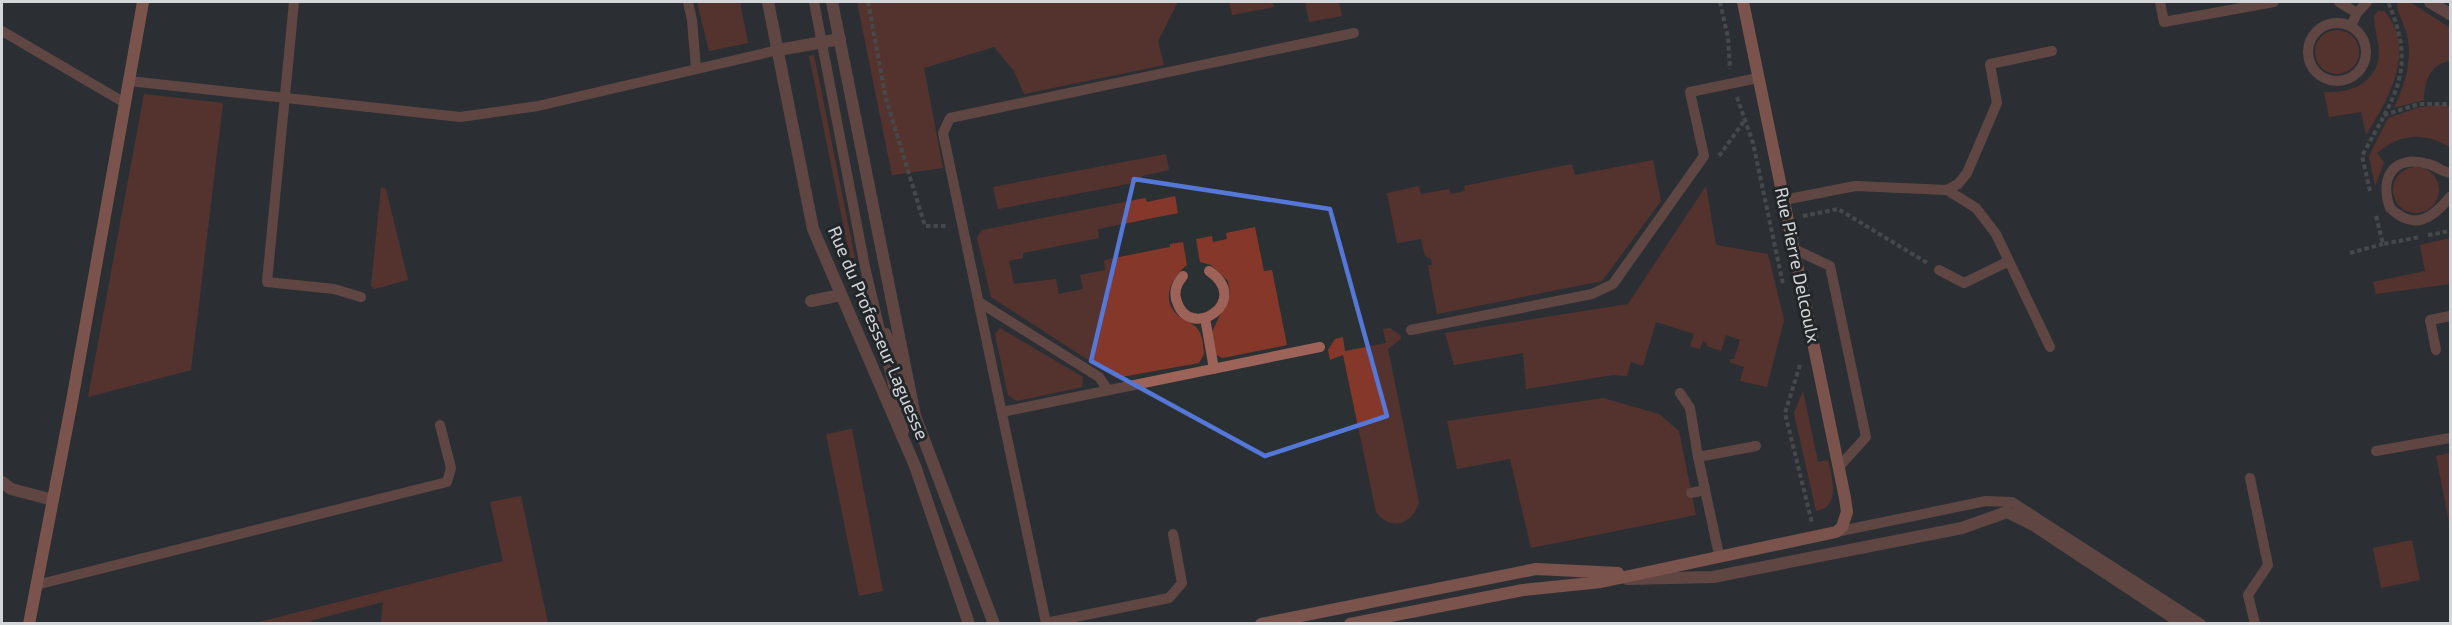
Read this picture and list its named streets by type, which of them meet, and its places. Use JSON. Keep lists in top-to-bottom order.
{
  "streets": {
    "street": ["Rue Pierre Delcoulx", "Rue du Professeur Laguesse"]
  }
}
